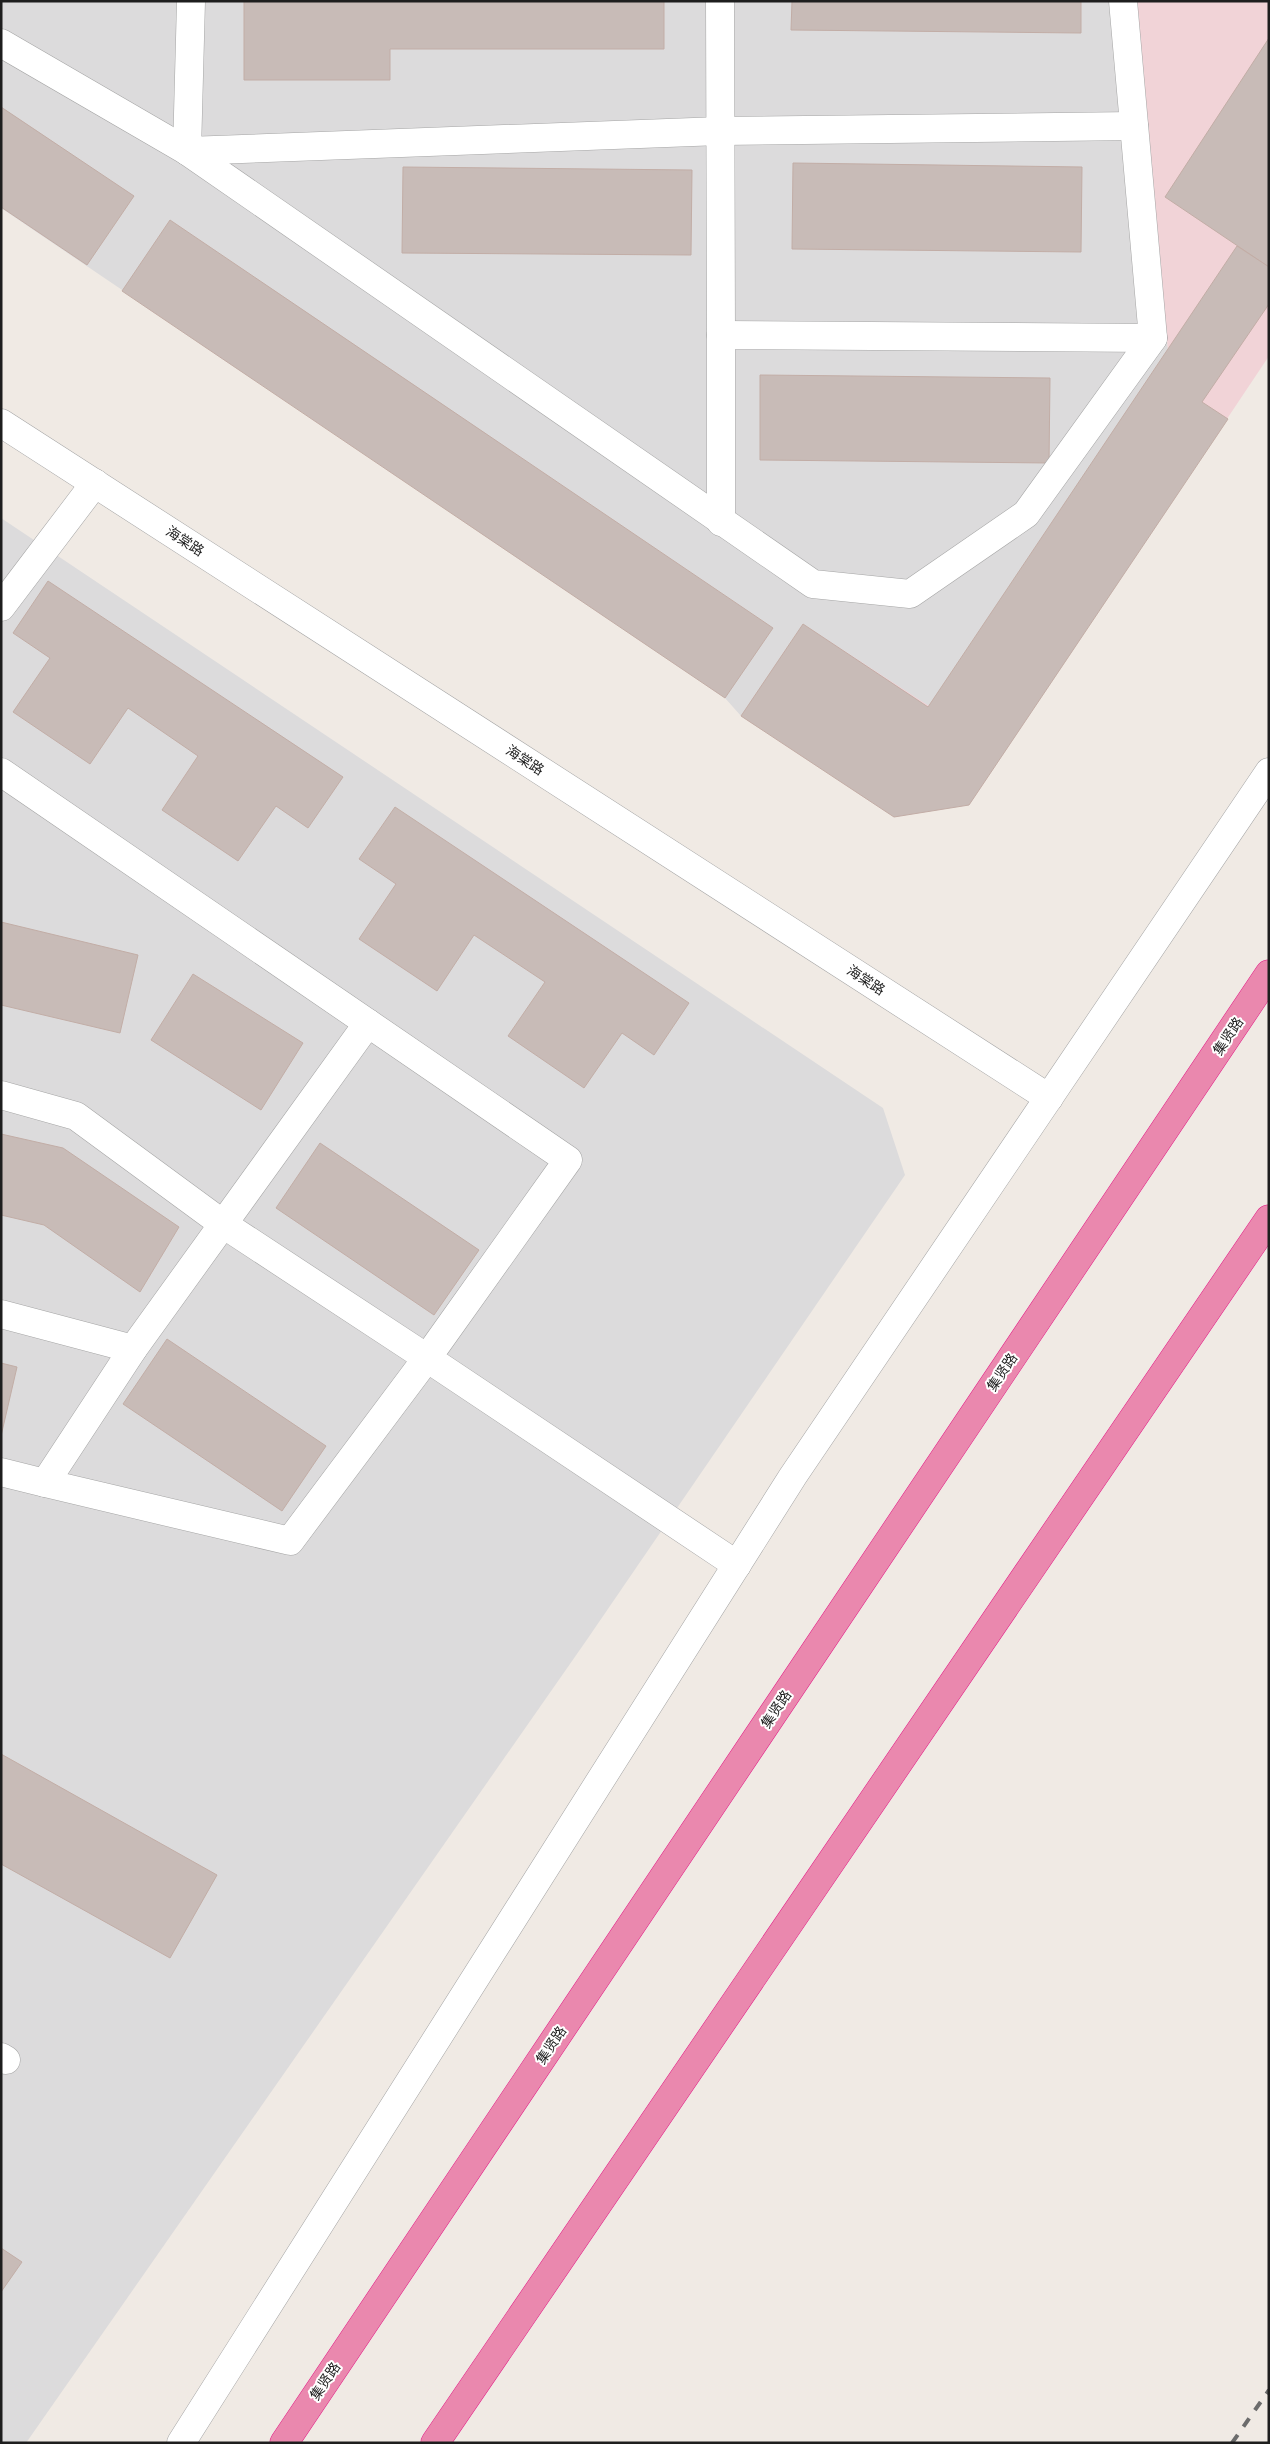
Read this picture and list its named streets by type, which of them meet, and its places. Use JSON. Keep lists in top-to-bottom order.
{
  "streets": {
    "highway": ["集贤路"],
    "street": ["海棠路"]
  }
}
